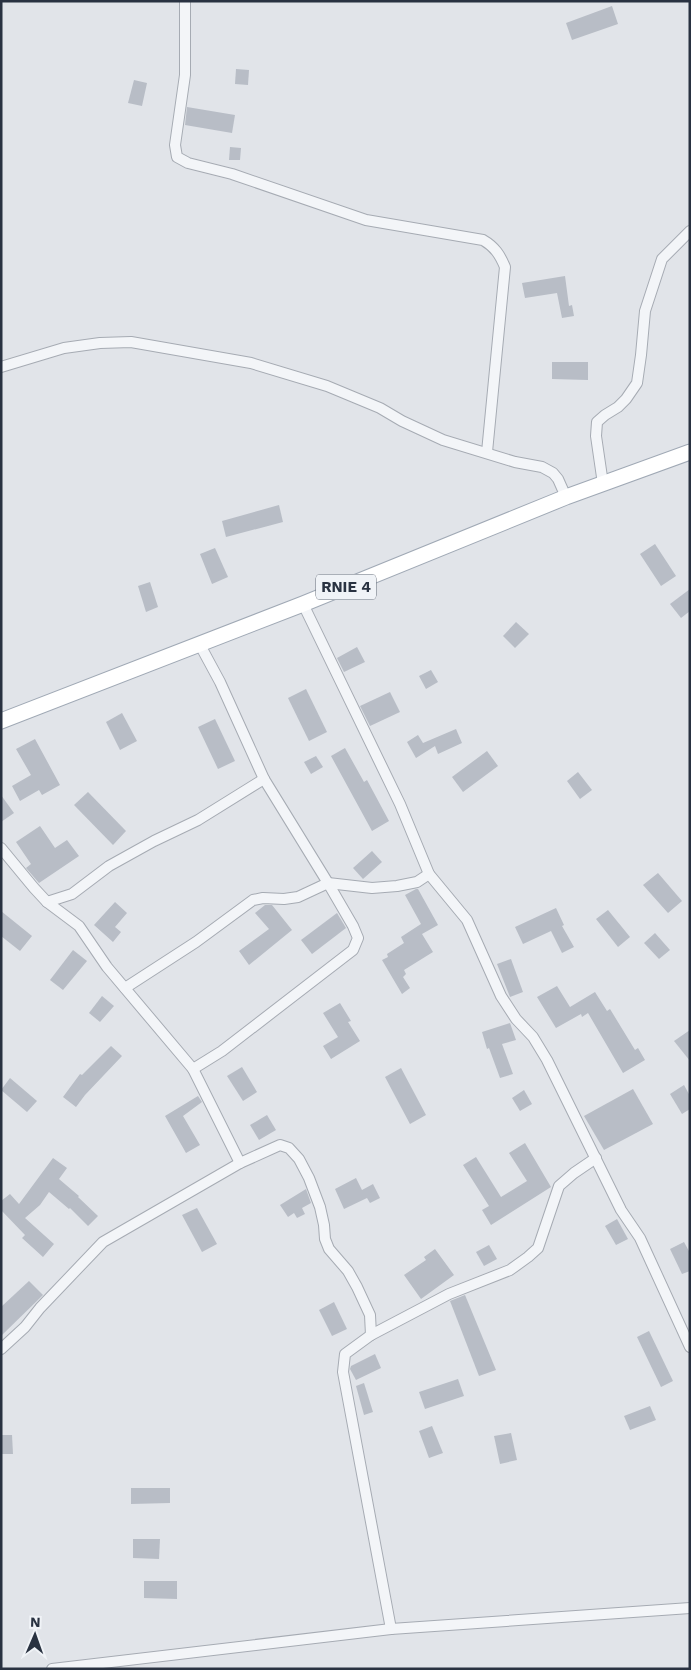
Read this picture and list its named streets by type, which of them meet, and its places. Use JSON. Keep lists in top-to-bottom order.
{
  "streets": {
    "main road": ["RNIE 4"]
  },
  "north": "top"
}
